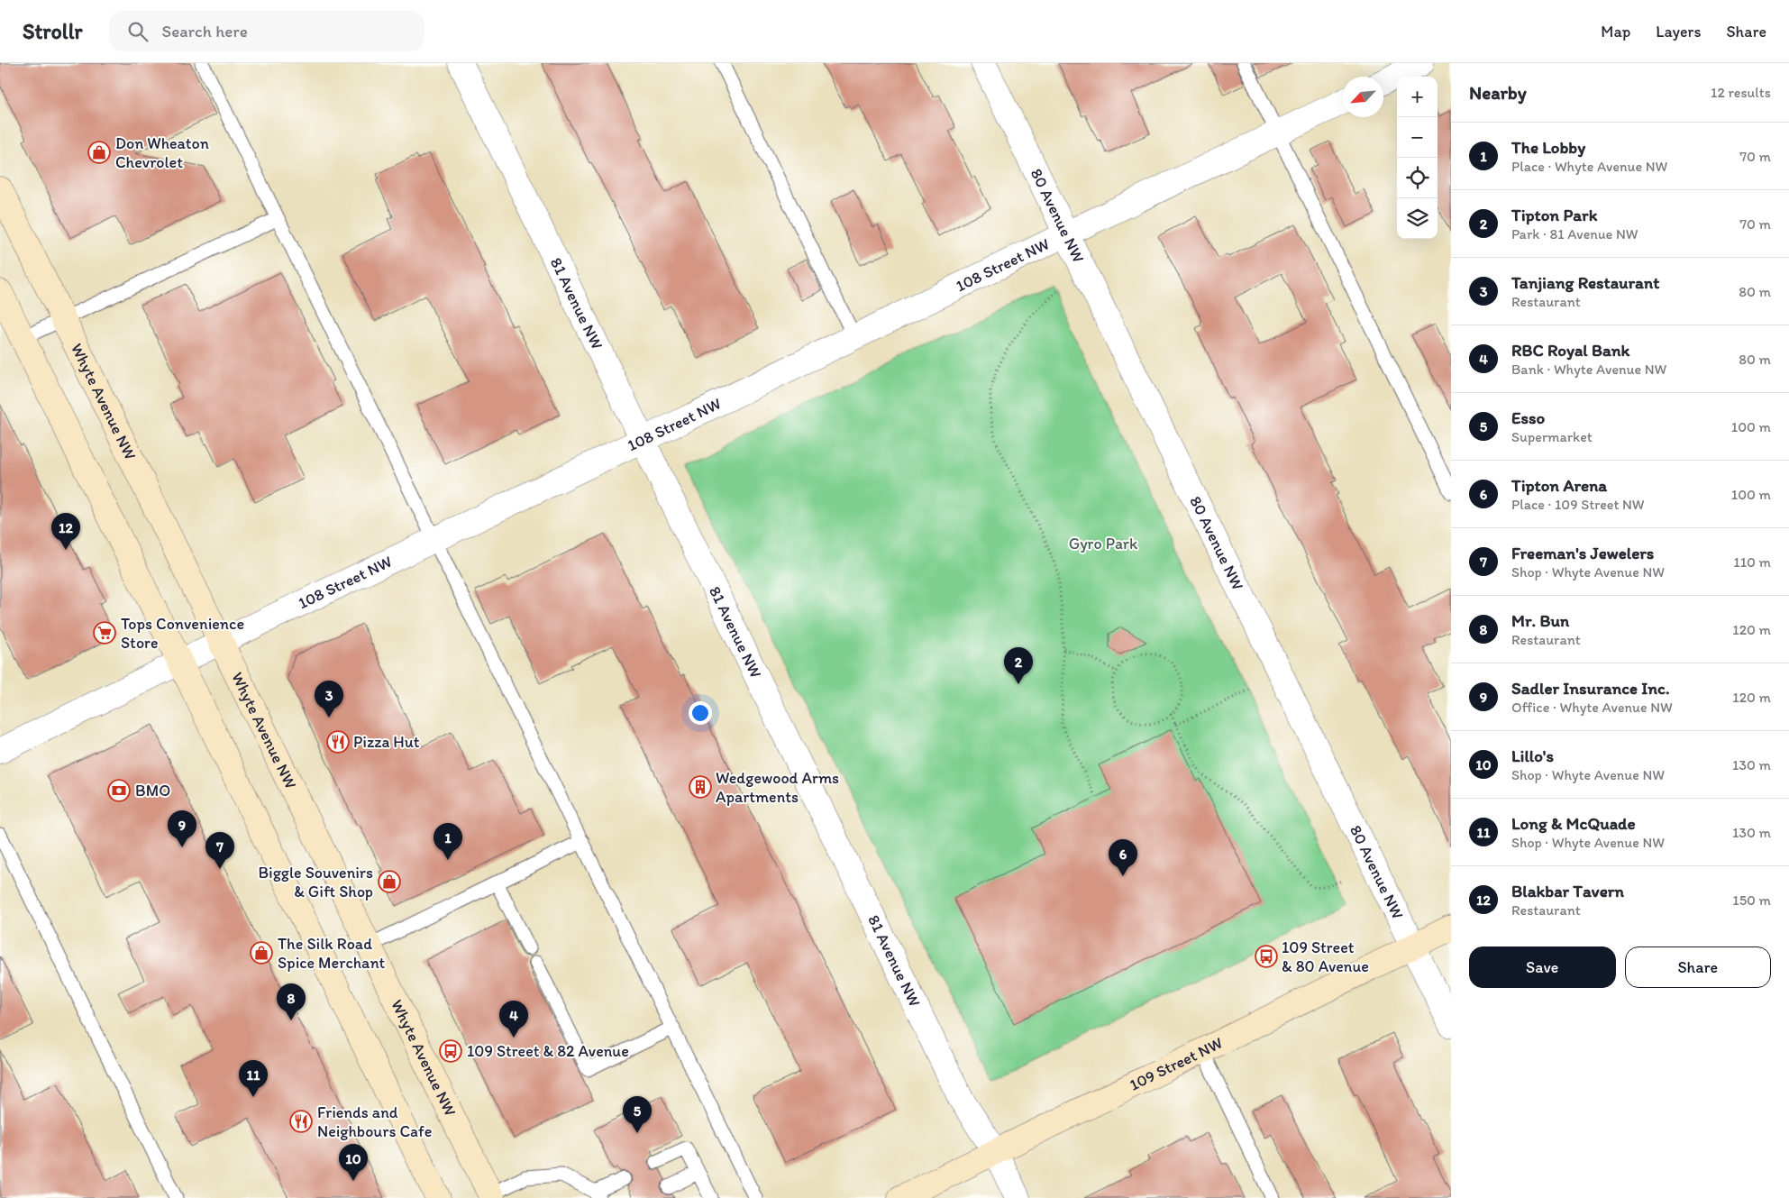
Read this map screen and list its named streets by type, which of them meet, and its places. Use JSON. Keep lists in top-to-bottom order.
{
  "streets": {
    "main road": ["Whyte Avenue NW", "109 Street NW"],
    "street": ["80 Avenue NW", "108 Street NW", "81 Avenue NW"]
  },
  "crossings": [
    ["80 Avenue NW", "108 Street NW"],
    ["80 Avenue NW", "109 Street NW"],
    ["108 Street NW", "81 Avenue NW"],
    ["108 Street NW", "Whyte Avenue NW"],
    ["81 Avenue NW", "109 Street NW"]
  ],
  "parks": ["Gyro Park"],
  "places": {
    "shop": ["Don Wheaton Chevrolet", "Biggle Souvenirs & Gift Shop", "The Silk Road Spice Merchant"],
    "supermarket": ["Tops Convenience Store"],
    "restaurant": ["Pizza Hut", "Friends and Neighbours Cafe"],
    "building": ["Wedgewood Arms Apartments"],
    "bank": ["BMO"],
    "bus stop": ["109 Street & 80 Avenue", "109 Street & 82 Avenue"]
  },
  "north": "bottom left",
  "page": {
    "header": "Strollr",
    "search": "Search here",
    "nav": ["Map", "Layers", "Share"],
    "heading": ["Nearby", "12 results"],
    "map_buttons": ["+", "−"],
    "list": [
      {
        "mark": "1",
        "name": "The Lobby",
        "note": "Place · Whyte Avenue NW",
        "value": "70 m"
      },
      {
        "mark": "2",
        "name": "Tipton Park",
        "note": "Park · 81 Avenue NW",
        "value": "70 m"
      },
      {
        "mark": "3",
        "name": "Tanjiang Restaurant",
        "note": "Restaurant",
        "value": "80 m"
      },
      {
        "mark": "4",
        "name": "RBC Royal Bank",
        "note": "Bank · Whyte Avenue NW",
        "value": "80 m"
      },
      {
        "mark": "5",
        "name": "Esso",
        "note": "Supermarket",
        "value": "100 m"
      },
      {
        "mark": "6",
        "name": "Tipton Arena",
        "note": "Place · 109 Street NW",
        "value": "100 m"
      },
      {
        "mark": "7",
        "name": "Freeman's Jewelers",
        "note": "Shop · Whyte Avenue NW",
        "value": "110 m"
      },
      {
        "mark": "8",
        "name": "Mr. Bun",
        "note": "Restaurant",
        "value": "120 m"
      },
      {
        "mark": "9",
        "name": "Sadler Insurance Inc.",
        "note": "Office · Whyte Avenue NW",
        "value": "120 m"
      },
      {
        "mark": "10",
        "name": "Lillo's",
        "note": "Shop · Whyte Avenue NW",
        "value": "130 m"
      },
      {
        "mark": "11",
        "name": "Long & McQuade",
        "note": "Shop · Whyte Avenue NW",
        "value": "130 m"
      },
      {
        "mark": "12",
        "name": "Blakbar Tavern",
        "note": "Restaurant",
        "value": "150 m"
      }
    ],
    "pins": [
      "12",
      "2",
      "3",
      "9",
      "1",
      "7",
      "6",
      "8",
      "4",
      "11",
      "5",
      "10"
    ],
    "buttons": ["Save", "Share"]
  }
}
